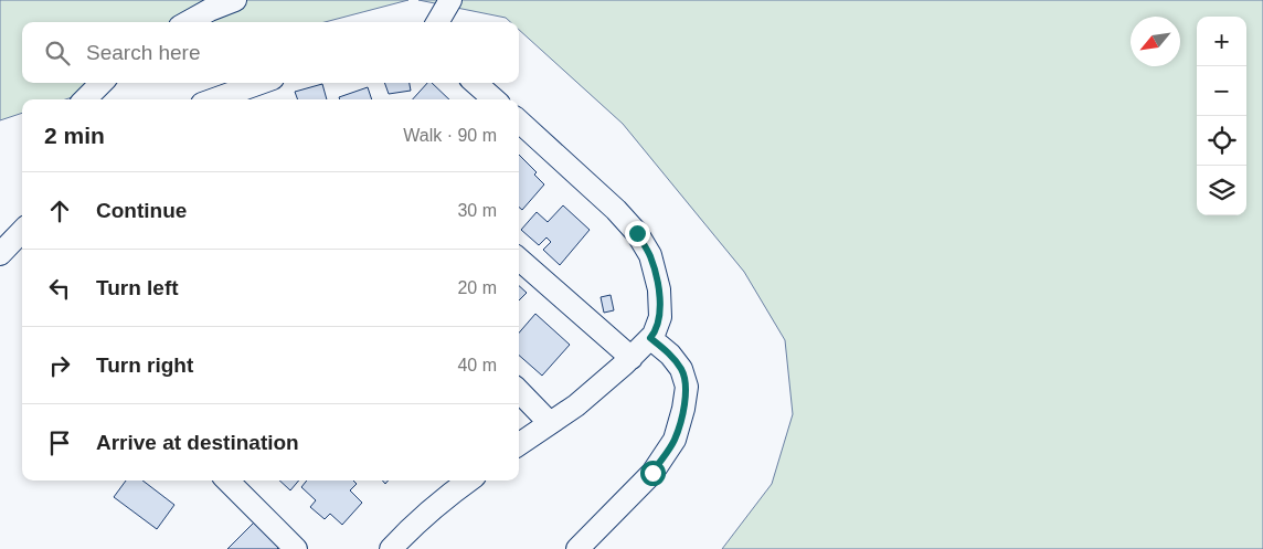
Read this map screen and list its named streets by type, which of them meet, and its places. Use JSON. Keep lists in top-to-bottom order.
{
  "north": "bottom left",
  "page": {
    "map_buttons": ["+", "−"],
    "search": "Search here",
    "heading": ["2 min", "Walk · 90 m"],
    "list": [
      ["Continue", "30 m"],
      ["Turn left", "20 m"],
      ["Turn right", "40 m"],
      "Arrive at destination"
    ]
  }
}
